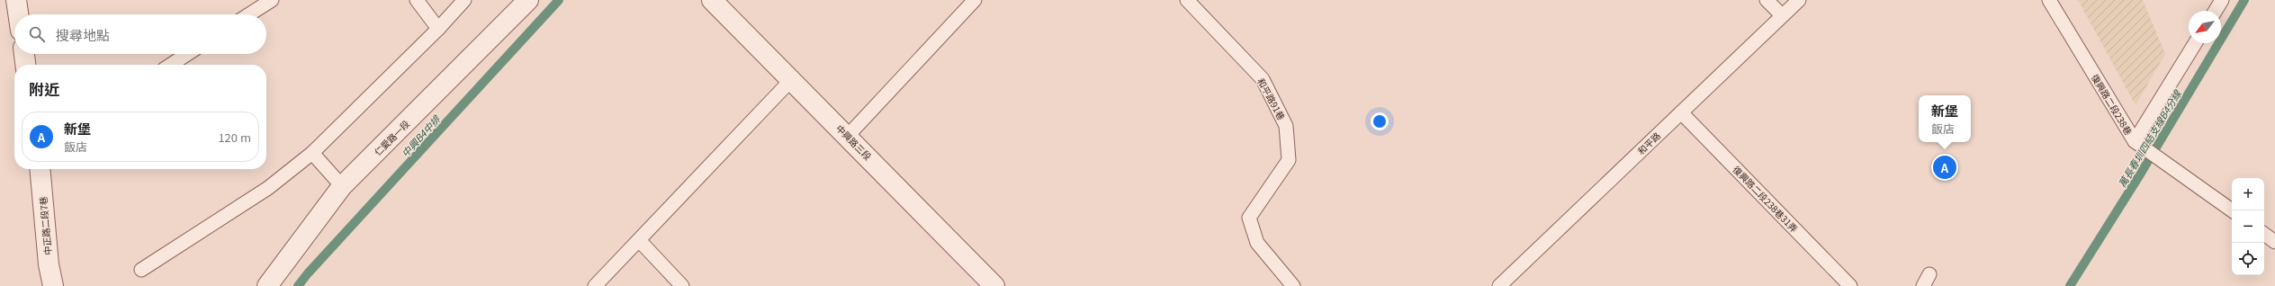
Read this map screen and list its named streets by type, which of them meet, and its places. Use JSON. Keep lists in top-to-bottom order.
{
  "streets": {
    "street": ["仁愛路一段", "中興路三段", "中正路二段7巷"],
    "lane": [
      "和平路91巷",
      "復興路二段238巷",
      "和平路",
      "復興路二段238巷31弄"
    ]
  },
  "crossings": [
    ["和平路", "復興路二段238巷31弄"]
  ],
  "water": ["中興B4中排", "萬長春圳四結支線B4分線"],
  "north": "bottom left",
  "page": {
    "search": "搜尋地點",
    "heading": "附近",
    "popup": ["新堡", "飯店"],
    "list": [
      {
        "mark": "A",
        "name": "新堡",
        "note": "飯店",
        "value": "120 m"
      }
    ],
    "pins": "A",
    "map_buttons": ["+", "−"]
  }
}
